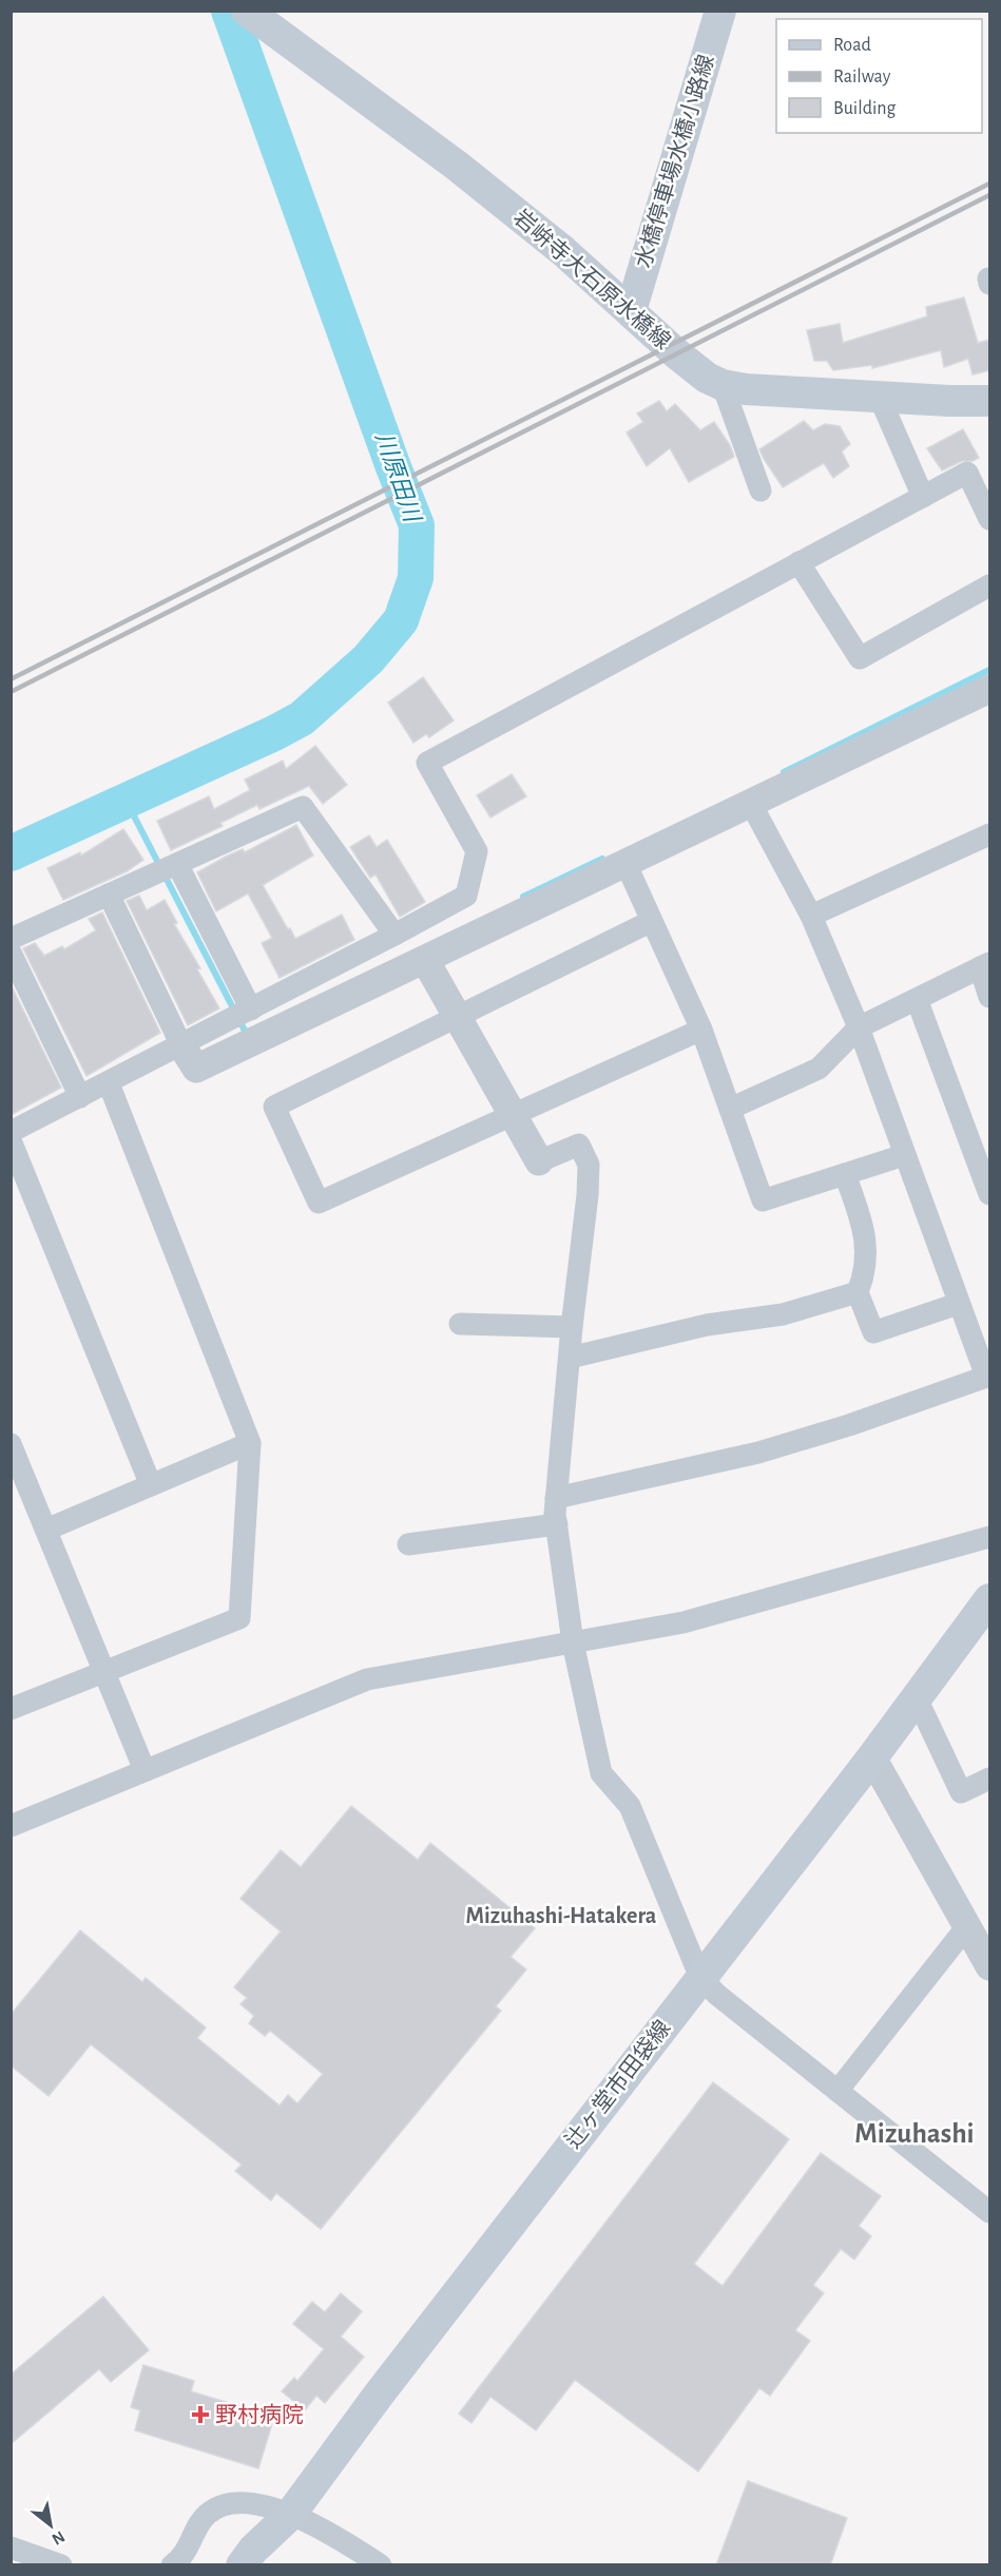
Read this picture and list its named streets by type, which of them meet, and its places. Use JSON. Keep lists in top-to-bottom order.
{
  "streets": {
    "main road": ["水橋停車場水橋小路線", "岩峅寺大石原水橋線", "辻ヶ堂市田袋線"]
  },
  "crossings": [
    ["水橋停車場水橋小路線", "岩峅寺大石原水橋線"]
  ],
  "districts": ["Mizuhashi-Hatakera", "Mizuhashi"],
  "water": ["川原田川"],
  "places": {
    "health": ["野村病院"]
  },
  "legend": ["Road", "Railway", "Building"],
  "north": "bottom right"
}
